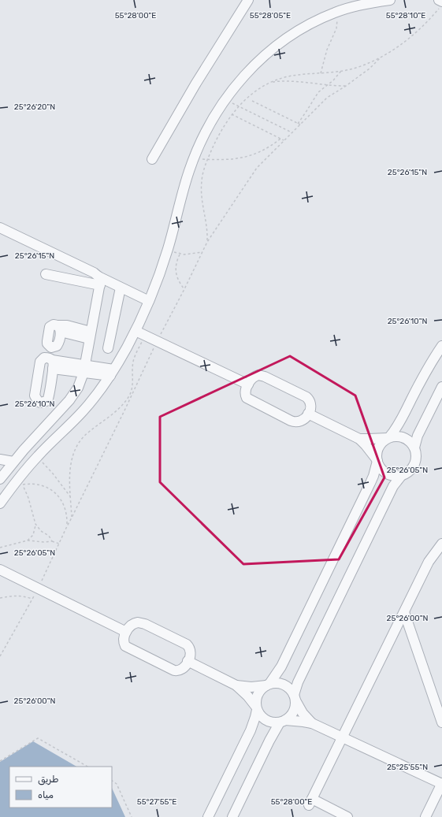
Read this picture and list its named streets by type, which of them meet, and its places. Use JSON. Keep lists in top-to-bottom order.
{
  "legend": ["طريق", "مياه"],
  "coordinates": [
    "55°28'00\"E",
    "55°28'05\"E",
    "55°28'10\"E",
    "25°26'20\"N",
    "25°26'15\"N",
    "25°26'10\"N",
    "25°26'05\"N",
    "25°26'00\"N",
    "25°25'55\"N",
    "55°27'55\"E"
  ]
}
